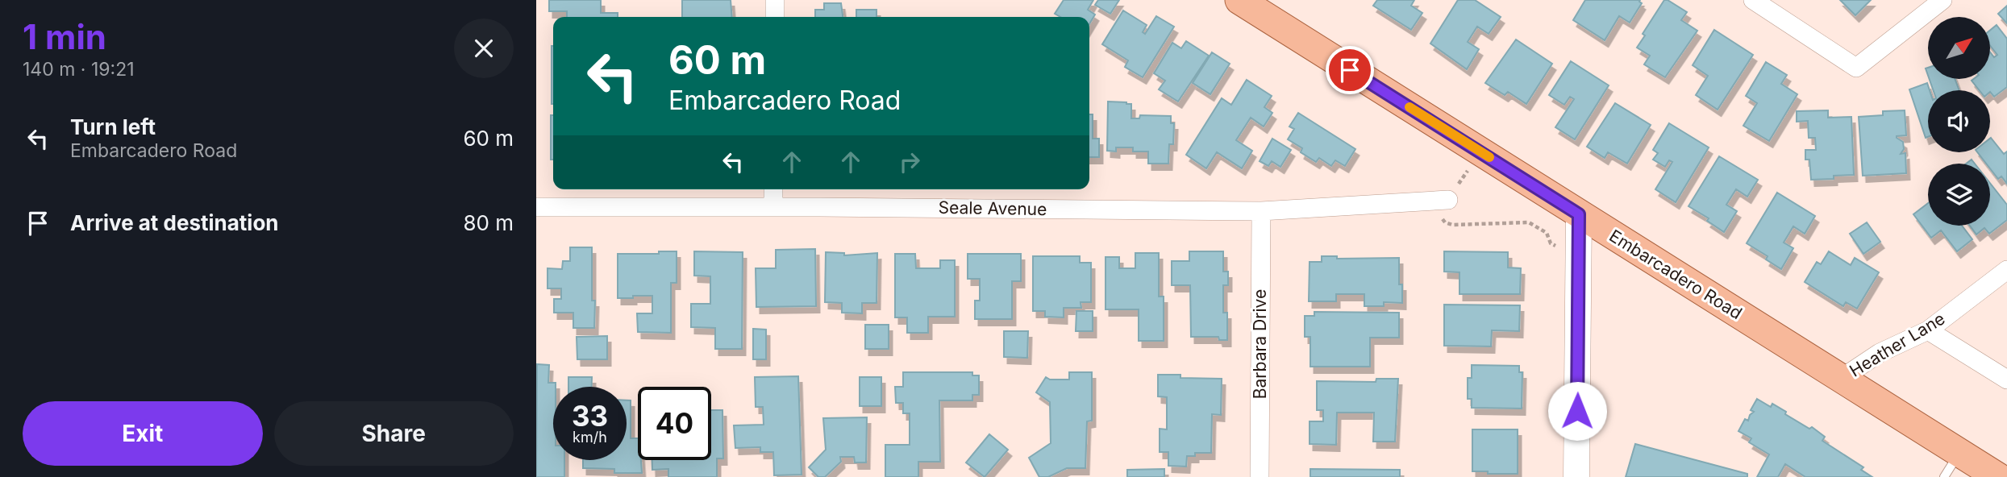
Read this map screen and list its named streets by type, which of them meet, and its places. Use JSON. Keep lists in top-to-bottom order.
{
  "streets": {
    "main road": ["Embarcadero Road"],
    "street": ["Seale Avenue", "Barbara Drive", "Heather Lane"]
  },
  "crossings": [
    ["Seale Avenue", "Barbara Drive"],
    ["Embarcadero Road", "Heather Lane"]
  ],
  "north": "top right",
  "page": {
    "heading": ["1 min", "140 m · 19:21"],
    "turn": ["60 m", "Embarcadero Road"],
    "list": [
      {
        "name": "Turn left",
        "note": "Embarcadero Road",
        "value": "60 m"
      },
      {
        "name": "Arrive at destination",
        "value": "80 m"
      }
    ],
    "speed": "33 km/h",
    "limit": "40",
    "buttons": ["Exit", "Share"]
  }
}
